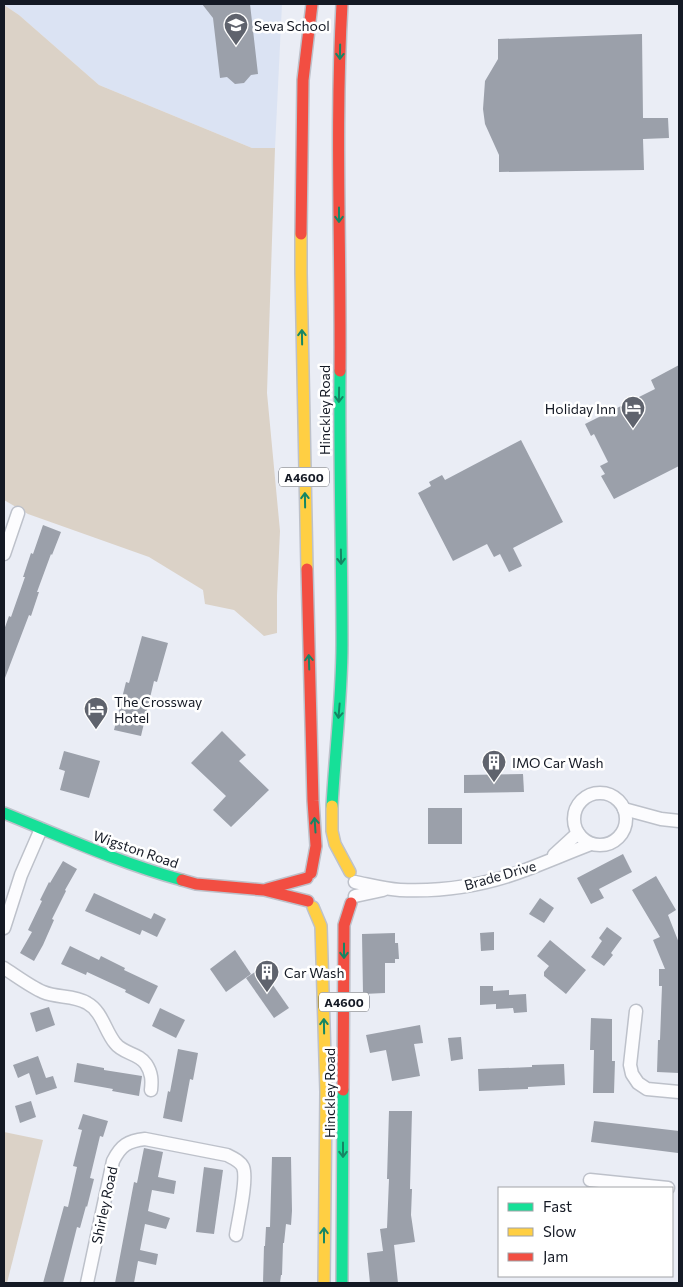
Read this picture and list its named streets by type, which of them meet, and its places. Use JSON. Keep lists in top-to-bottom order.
{
  "streets": {
    "main road": ["Hinckley Road", "A4600", "Wigston Road"],
    "street": ["Brade Drive", "Shirley Road"]
  },
  "crossings": [
    ["Hinckley Road", "A4600"],
    ["Hinckley Road", "Wigston Road"],
    ["Hinckley Road", "Brade Drive"],
    ["A4600", "Wigston Road"],
    ["A4600", "Brade Drive"],
    ["Wigston Road", "Brade Drive"]
  ],
  "places": {
    "school or university": ["Seva School"],
    "hotel": ["Holiday Inn", "The Crossway Hotel"],
    "building": ["IMO Car Wash", "Car Wash"]
  },
  "legend": ["Fast", "Slow", "Jam"]
}
